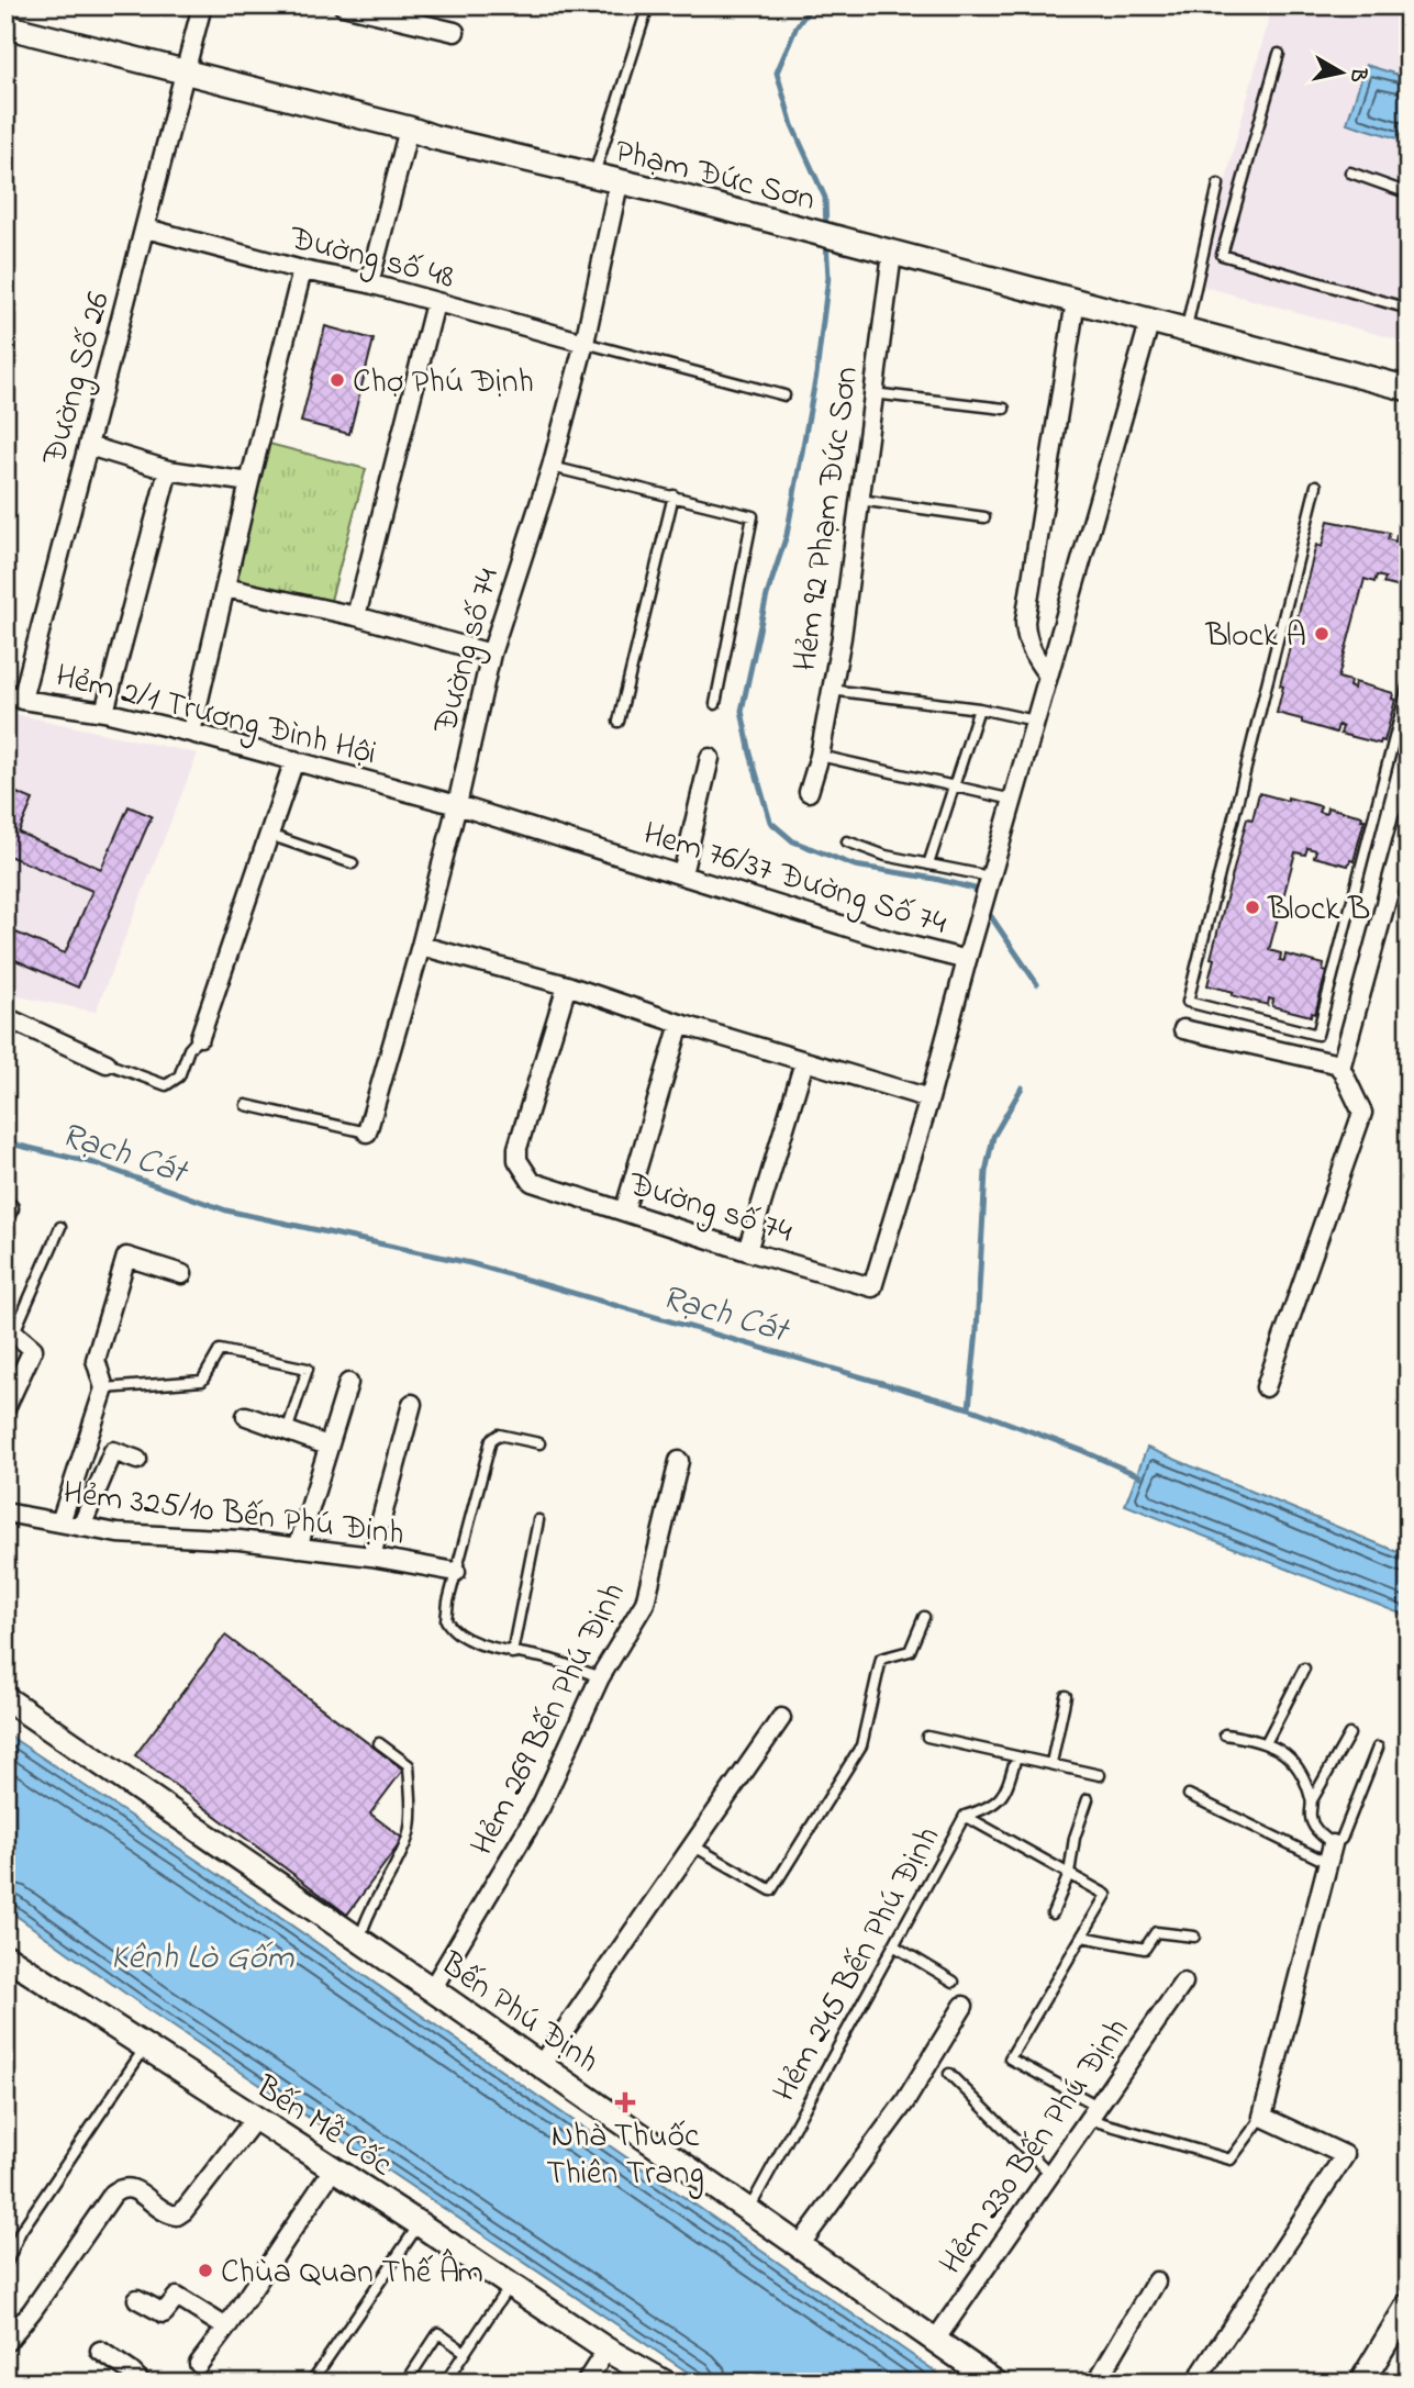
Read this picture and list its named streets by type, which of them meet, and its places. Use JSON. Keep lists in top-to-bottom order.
{
  "streets": {
    "street": [
      "Phạm Đức Sơn",
      "Đường số 48",
      "Đường Số 26",
      "Hẻm 92 Phạm Đức Sơn",
      "Đường số 74",
      "Hẻm 2/1 Trương Đình Hội",
      "Hem 76/37 Đường Số 74",
      "Hẻm 325/10 Bến Phú Định",
      "Hẻm 269 Bến Phú Định",
      "Bến Phú Định",
      "Bến Mễ Cốc",
      "Hẻm 230 Bến Phú Định"
    ],
    "lane": ["Hẻm 245 Bến Phú Định"]
  },
  "crossings": [
    ["Phạm Đức Sơn", "Đường số 48"],
    ["Phạm Đức Sơn", "Đường Số 26"],
    ["Phạm Đức Sơn", "Hẻm 92 Phạm Đức Sơn"],
    ["Phạm Đức Sơn", "Đường số 74"],
    ["Đường số 48", "Đường Số 26"],
    ["Đường số 48", "Đường số 74"],
    ["Đường Số 26", "Hẻm 2/1 Trương Đình Hội"],
    ["Đường số 74", "Hẻm 2/1 Trương Đình Hội"],
    ["Đường số 74", "Hem 76/37 Đường Số 74"],
    ["Hẻm 2/1 Trương Đình Hội", "Hem 76/37 Đường Số 74"],
    ["Hẻm 269 Bến Phú Định", "Bến Phú Định"],
    ["Hẻm 245 Bến Phú Định", "Bến Phú Định"],
    ["Hẻm 245 Bến Phú Định", "Hẻm 230 Bến Phú Định"],
    ["Bến Phú Định", "Hẻm 230 Bến Phú Định"]
  ],
  "water": ["Rạch Cát", "Kênh Lò Gốm"],
  "places": {
    "other": [
      "Chợ Phú Định",
      "Block A",
      "Block B",
      "Chùa Quan Thế Âm"
    ],
    "health": ["Nhà Thuốc Thiên Trang"]
  },
  "north": "right"
}
